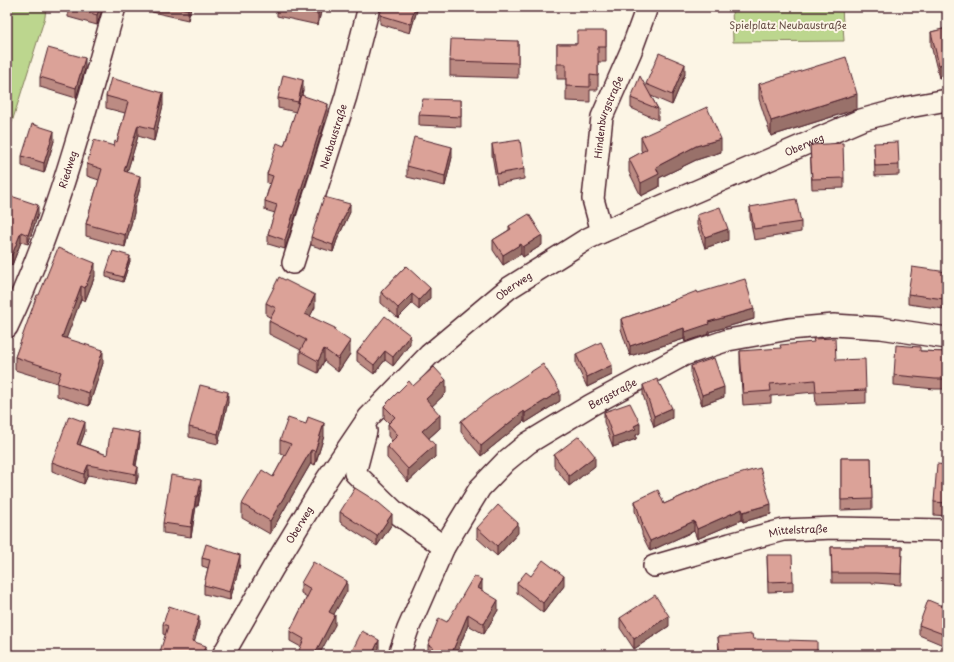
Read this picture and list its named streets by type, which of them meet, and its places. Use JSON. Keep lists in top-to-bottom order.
{
  "streets": {
    "street": [
      "Hindenburgstraße",
      "Neubaustraße",
      "Oberweg",
      "Riedweg",
      "Bergstraße",
      "Mittelstraße"
    ]
  },
  "crossings": [
    ["Hindenburgstraße", "Oberweg"]
  ],
  "parks": ["Spielplatz Neubaustraße"]
}
